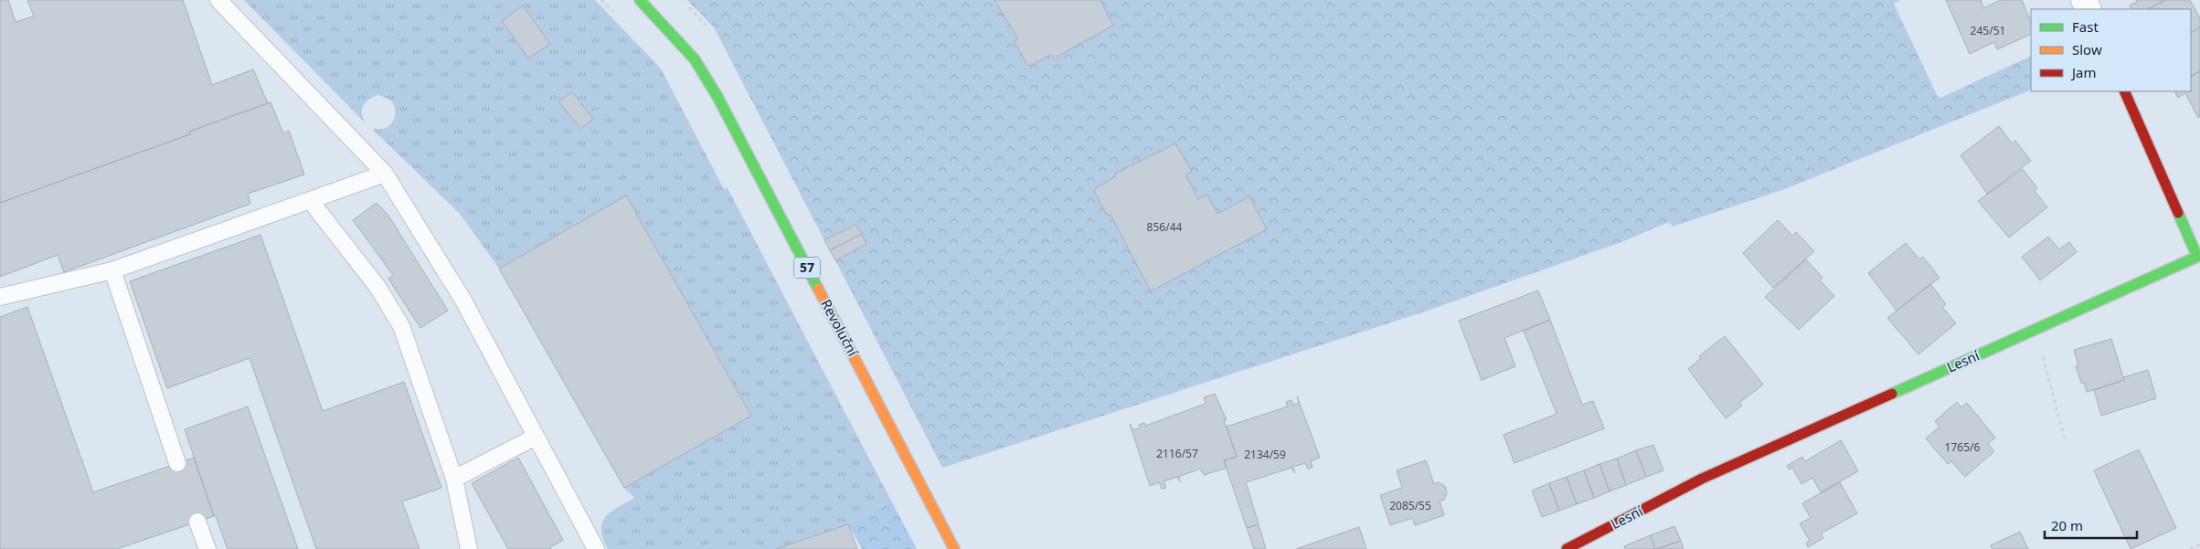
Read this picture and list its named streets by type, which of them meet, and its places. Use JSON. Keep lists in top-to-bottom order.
{
  "streets": {
    "street": ["57", "Revoluční", "Lesní"]
  },
  "house_numbers": [
    "245/51",
    "856/44",
    "1765/6",
    "2116/57",
    "2134/59",
    "2085/55"
  ],
  "legend": ["Fast", "Slow", "Jam"],
  "scale_bar": "20 m"
}
